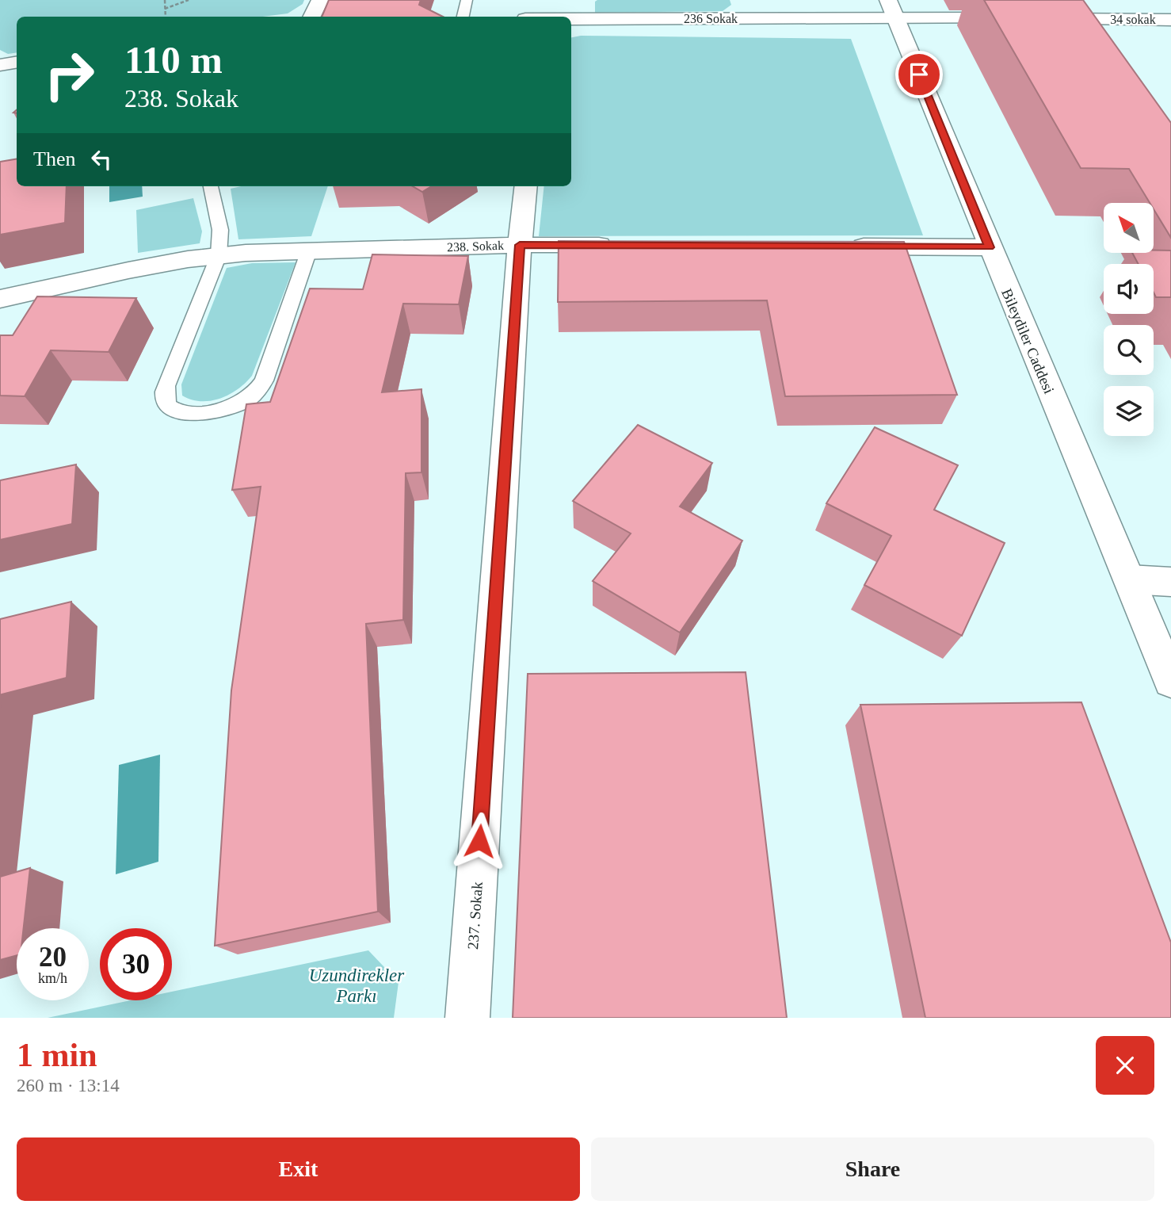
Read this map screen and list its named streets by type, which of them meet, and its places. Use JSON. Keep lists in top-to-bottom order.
{
  "streets": {
    "street": [
      "236 Sokak",
      "34 sokak",
      "238. Sokak",
      "Bileydiler Caddesi",
      "237. Sokak"
    ]
  },
  "crossings": [
    ["236 Sokak", "Bileydiler Caddesi"],
    ["238. Sokak", "237. Sokak"]
  ],
  "parks": ["Uzundirekler Parkı"],
  "north": "top left",
  "page": {
    "turn": ["110 m", "238. Sokak"],
    "then": "Then",
    "speed": "20 km/h",
    "limit": "30",
    "heading": ["1 min", "260 m · 13:14"],
    "buttons": ["Exit", "Share"]
  }
}
